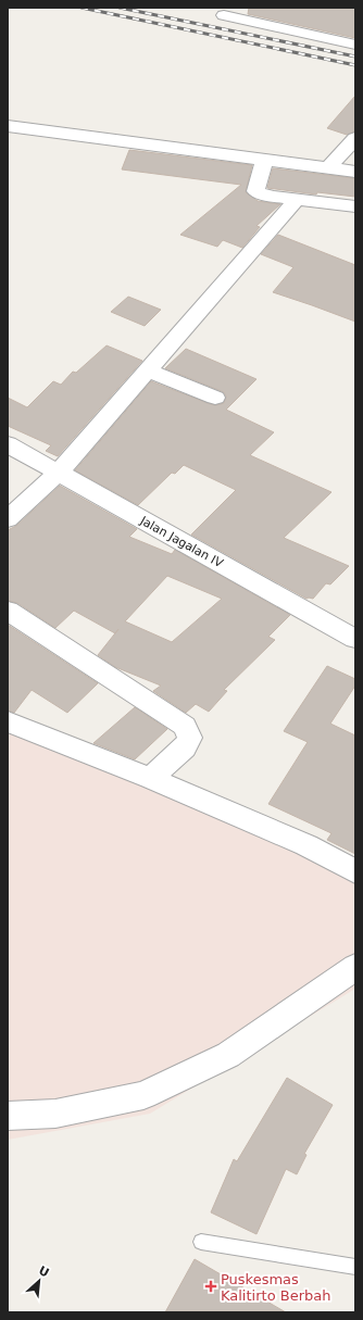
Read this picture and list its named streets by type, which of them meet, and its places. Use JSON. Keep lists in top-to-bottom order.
{
  "streets": {
    "street": ["Jalan Jagalan IV"]
  },
  "places": {
    "health": ["Puskesmas Kalitirto Berbah"]
  },
  "north": "top right"
}
